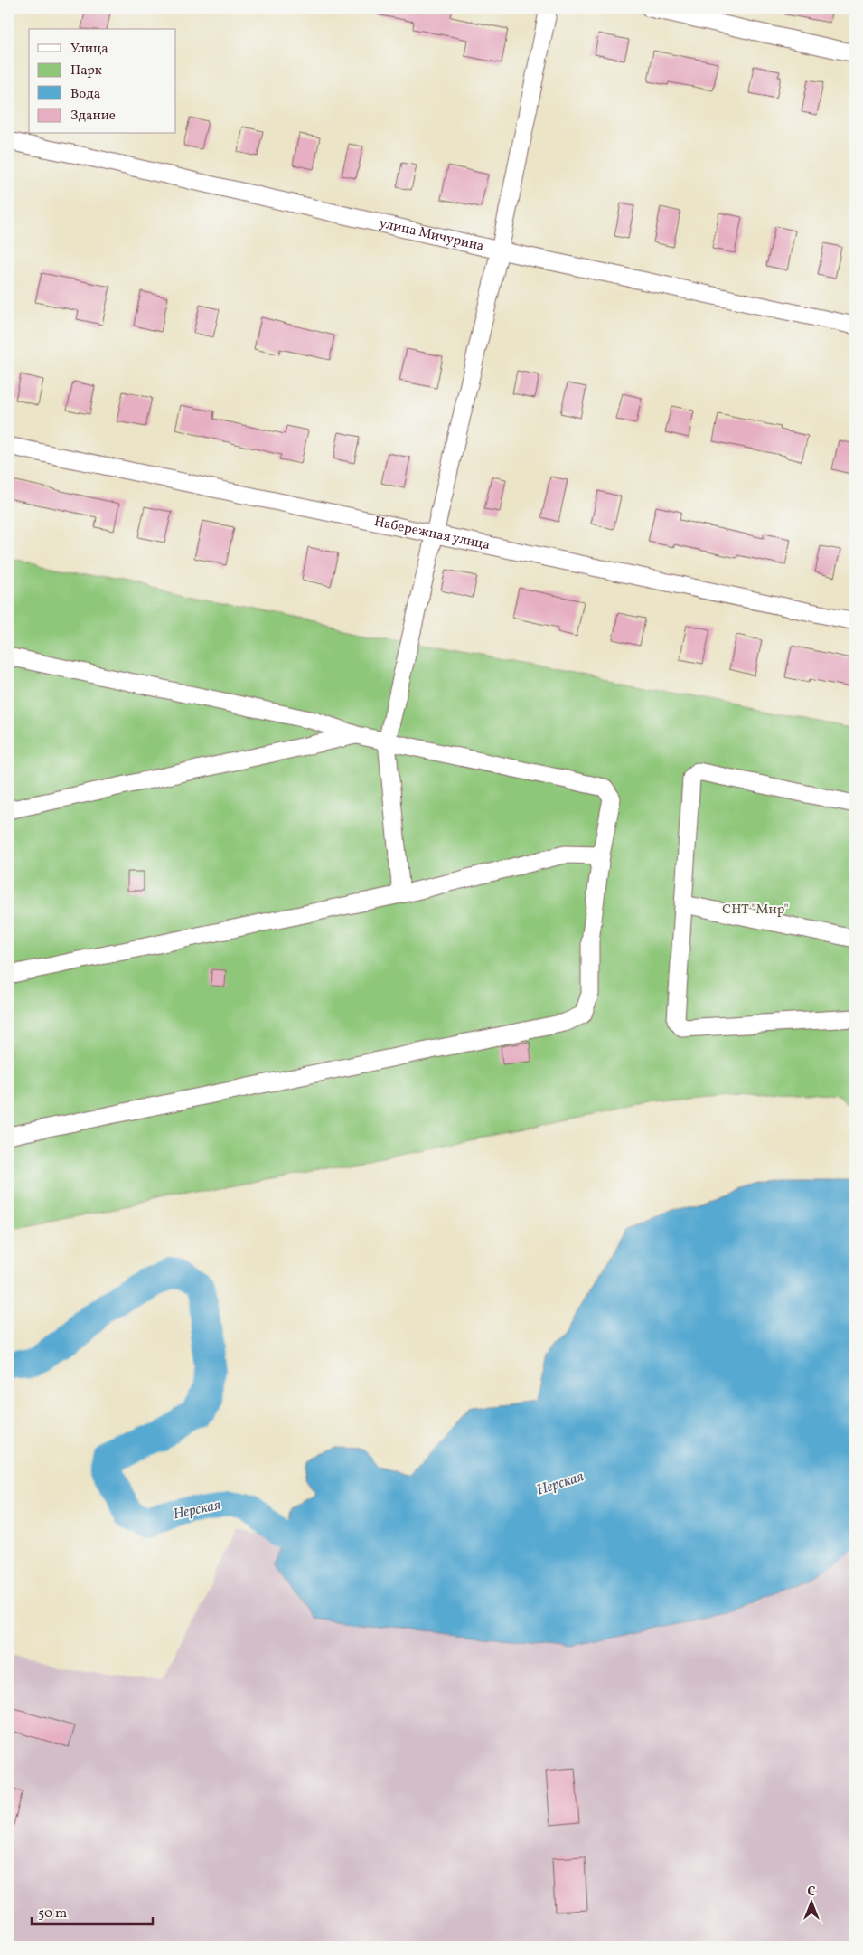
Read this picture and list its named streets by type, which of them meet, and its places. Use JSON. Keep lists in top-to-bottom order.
{
  "streets": {
    "street": ["улица Мичурина", "Набережная улица"]
  },
  "water": ["Нерская"],
  "parks": ["СНТ \"Мир\""],
  "legend": [
    "Улица",
    "Парк",
    "Вода",
    "Здание"
  ],
  "scale_bar": "50 m",
  "north": "top"
}
